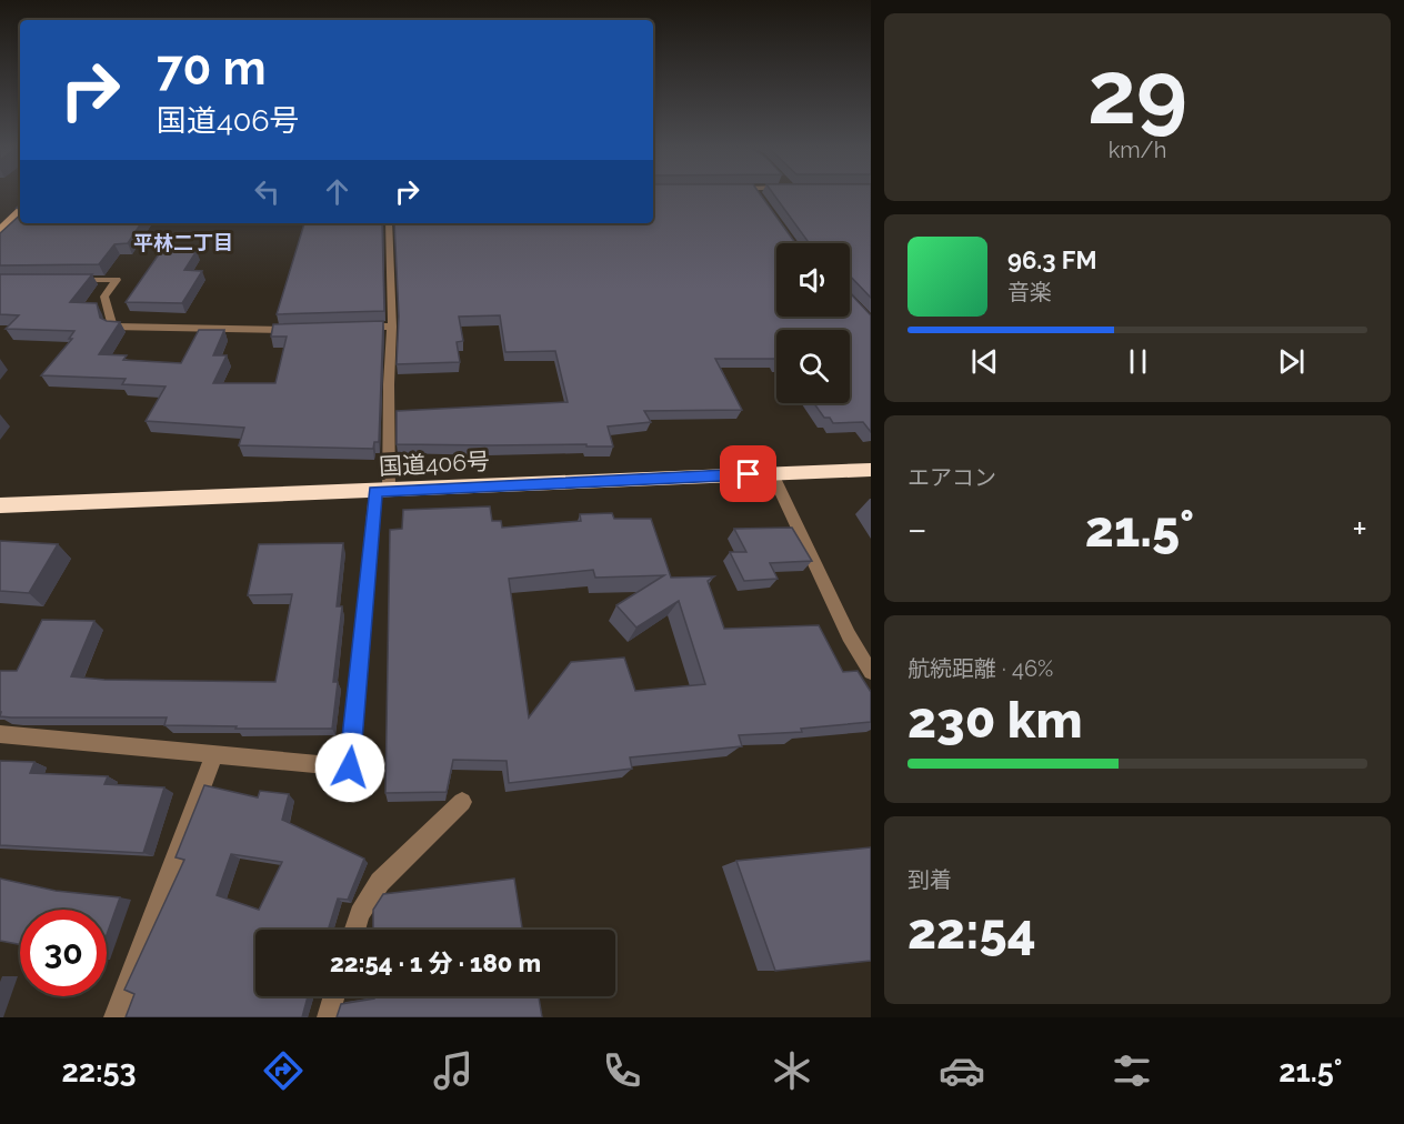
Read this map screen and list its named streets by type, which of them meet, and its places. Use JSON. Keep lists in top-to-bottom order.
{
  "streets": {
    "highway": ["国道406号"]
  },
  "districts": ["平林二丁目"],
  "page": {
    "tile": [
      ["29", "km/h"],
      "エアコン",
      ["航続距離 · 46%", "230 km"],
      ["到着", "22:54"]
    ],
    "turn": ["70 m", "国道406号"],
    "song": ["96.3 FM", "音楽"],
    "heat": ["−", "21.5°", "+"],
    "limit": "30",
    "trip": "22:54 · 1 分 · 180 m",
    "tabs": ["22:53", "21.5°"]
  }
}
